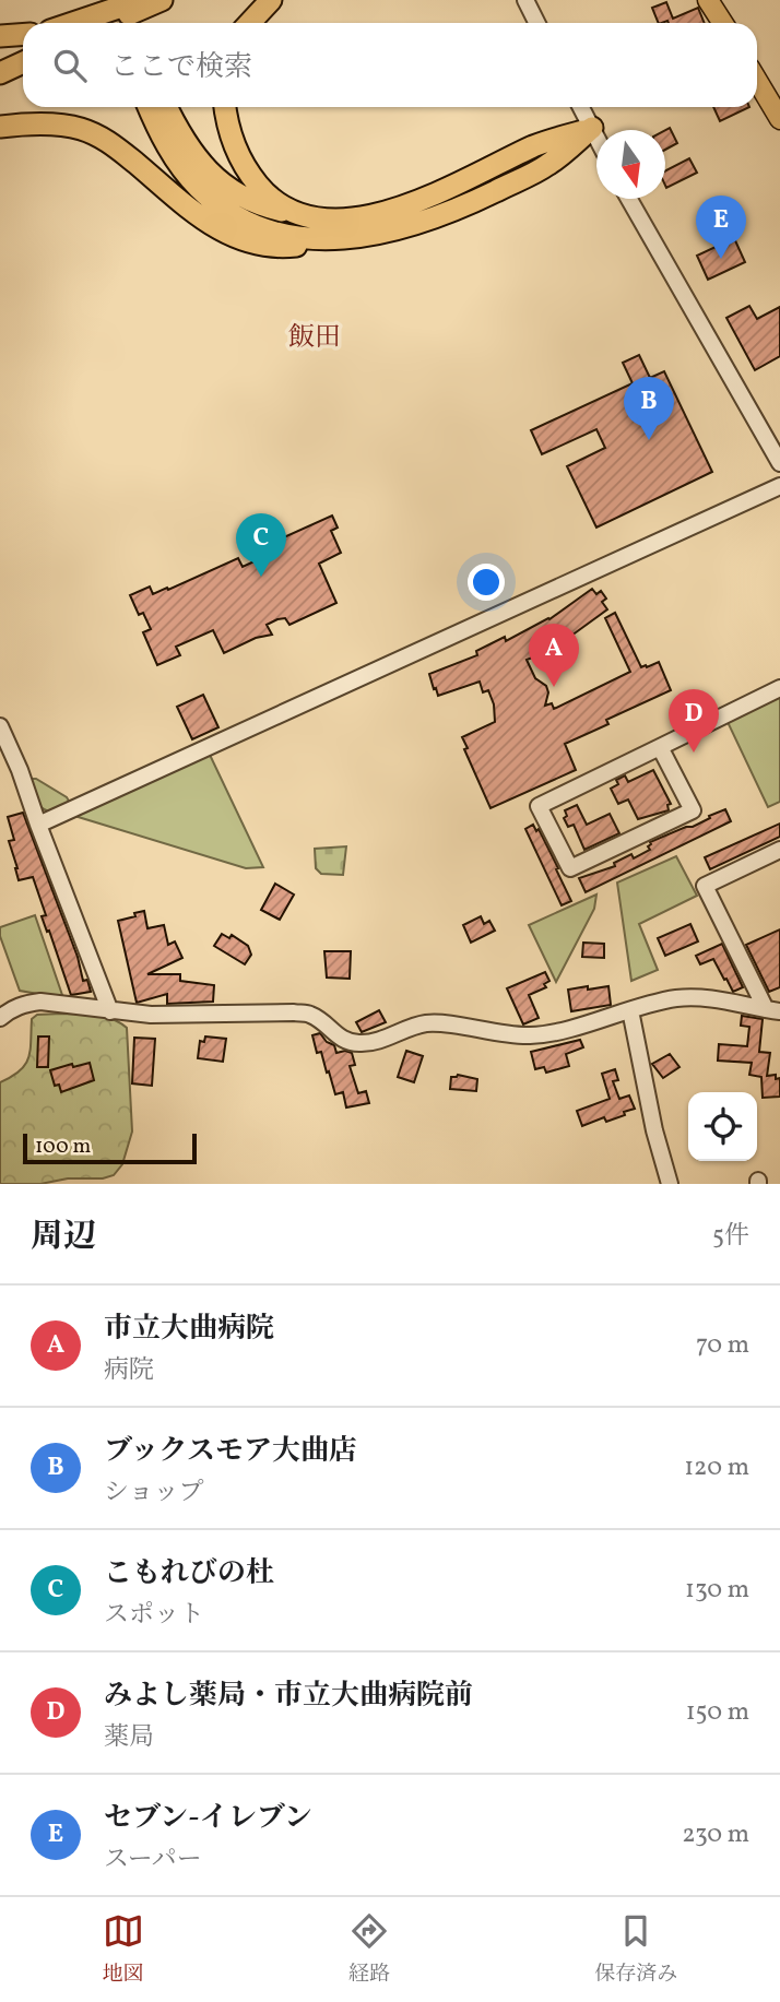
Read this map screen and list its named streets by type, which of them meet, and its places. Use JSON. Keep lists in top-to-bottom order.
{
  "districts": ["飯田"],
  "scale_bar": "100 m",
  "north": "bottom",
  "page": {
    "search": "ここで検索",
    "pins": [
      "E",
      "B",
      "C",
      "A",
      "D"
    ],
    "scale": "100 m",
    "heading": ["周辺", "5件"],
    "list": [
      {
        "mark": "A",
        "name": "市立大曲病院",
        "note": "病院",
        "value": "70 m"
      },
      {
        "mark": "B",
        "name": "ブックスモア大曲店",
        "note": "ショップ",
        "value": "120 m"
      },
      {
        "mark": "C",
        "name": "こもれびの杜",
        "note": "スポット",
        "value": "130 m"
      },
      {
        "mark": "D",
        "name": "みよし薬局・市立大曲病院前",
        "note": "薬局",
        "value": "150 m"
      },
      {
        "mark": "E",
        "name": "セブン-イレブン",
        "note": "スーパー",
        "value": "230 m"
      }
    ],
    "nav": ["地図", "経路", "保存済み"]
  }
}
